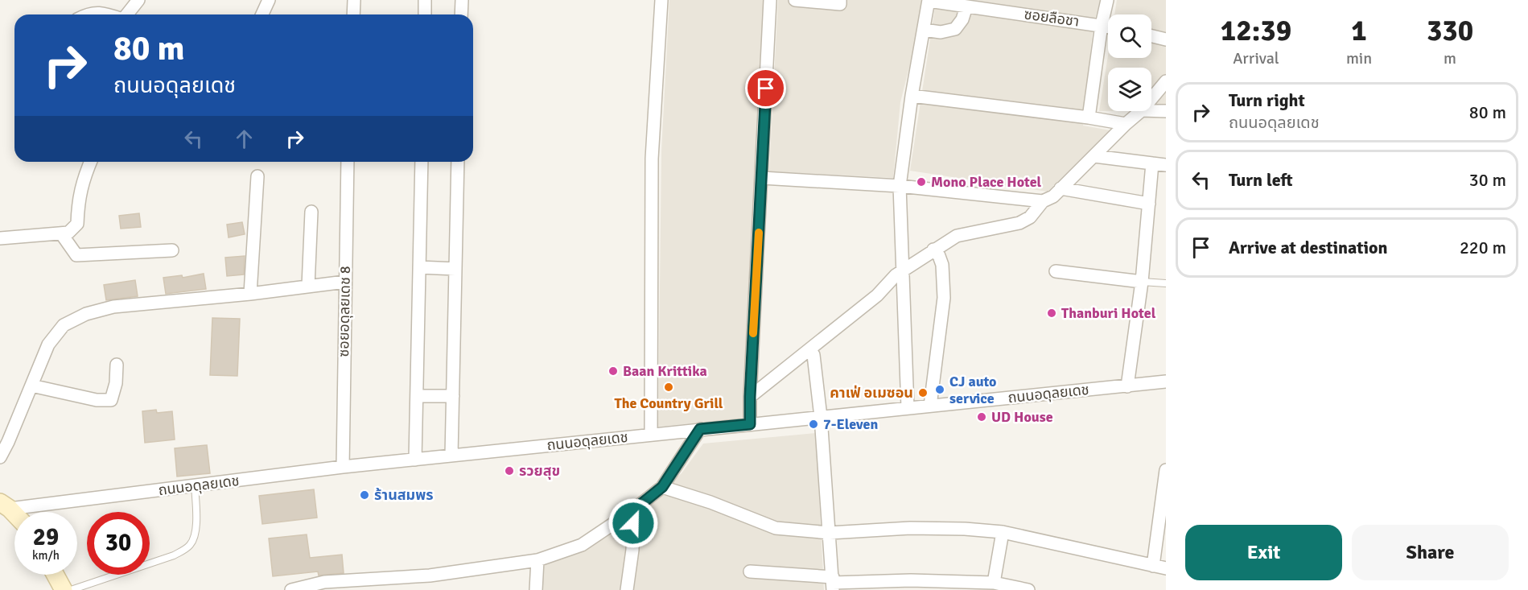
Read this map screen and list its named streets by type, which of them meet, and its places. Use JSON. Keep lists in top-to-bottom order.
{
  "streets": {
    "street": ["ซอยลือชา", "ซอยอดุลยเดช 8", "ถนนอดุลยเดช"]
  },
  "crossings": [
    ["ซอยอดุลยเดช 8", "ถนนอดุลยเดช"]
  ],
  "places": [
    "Mono Place Hotel",
    "Thanburi Hotel",
    "Baan Krittika",
    "The Country Grill",
    "CJ auto service",
    "คาเฟ่ อเมซอน",
    "UD House",
    "7-Eleven",
    "รวยสุข",
    "ร้านสมพร"
  ],
  "page": {
    "eta": [
      "12:39",
      "Arrival",
      "1",
      "min",
      "330",
      "m"
    ],
    "turn": ["80 m", "ถนนอดุลยเดช"],
    "list": [
      {
        "name": "Turn right",
        "note": "ถนนอดุลยเดช",
        "value": "80 m"
      },
      {
        "name": "Turn left",
        "value": "30 m"
      },
      {
        "name": "Arrive at destination",
        "value": "220 m"
      }
    ],
    "speed": "29 km/h",
    "limit": "30",
    "buttons": ["Exit", "Share"]
  }
}
